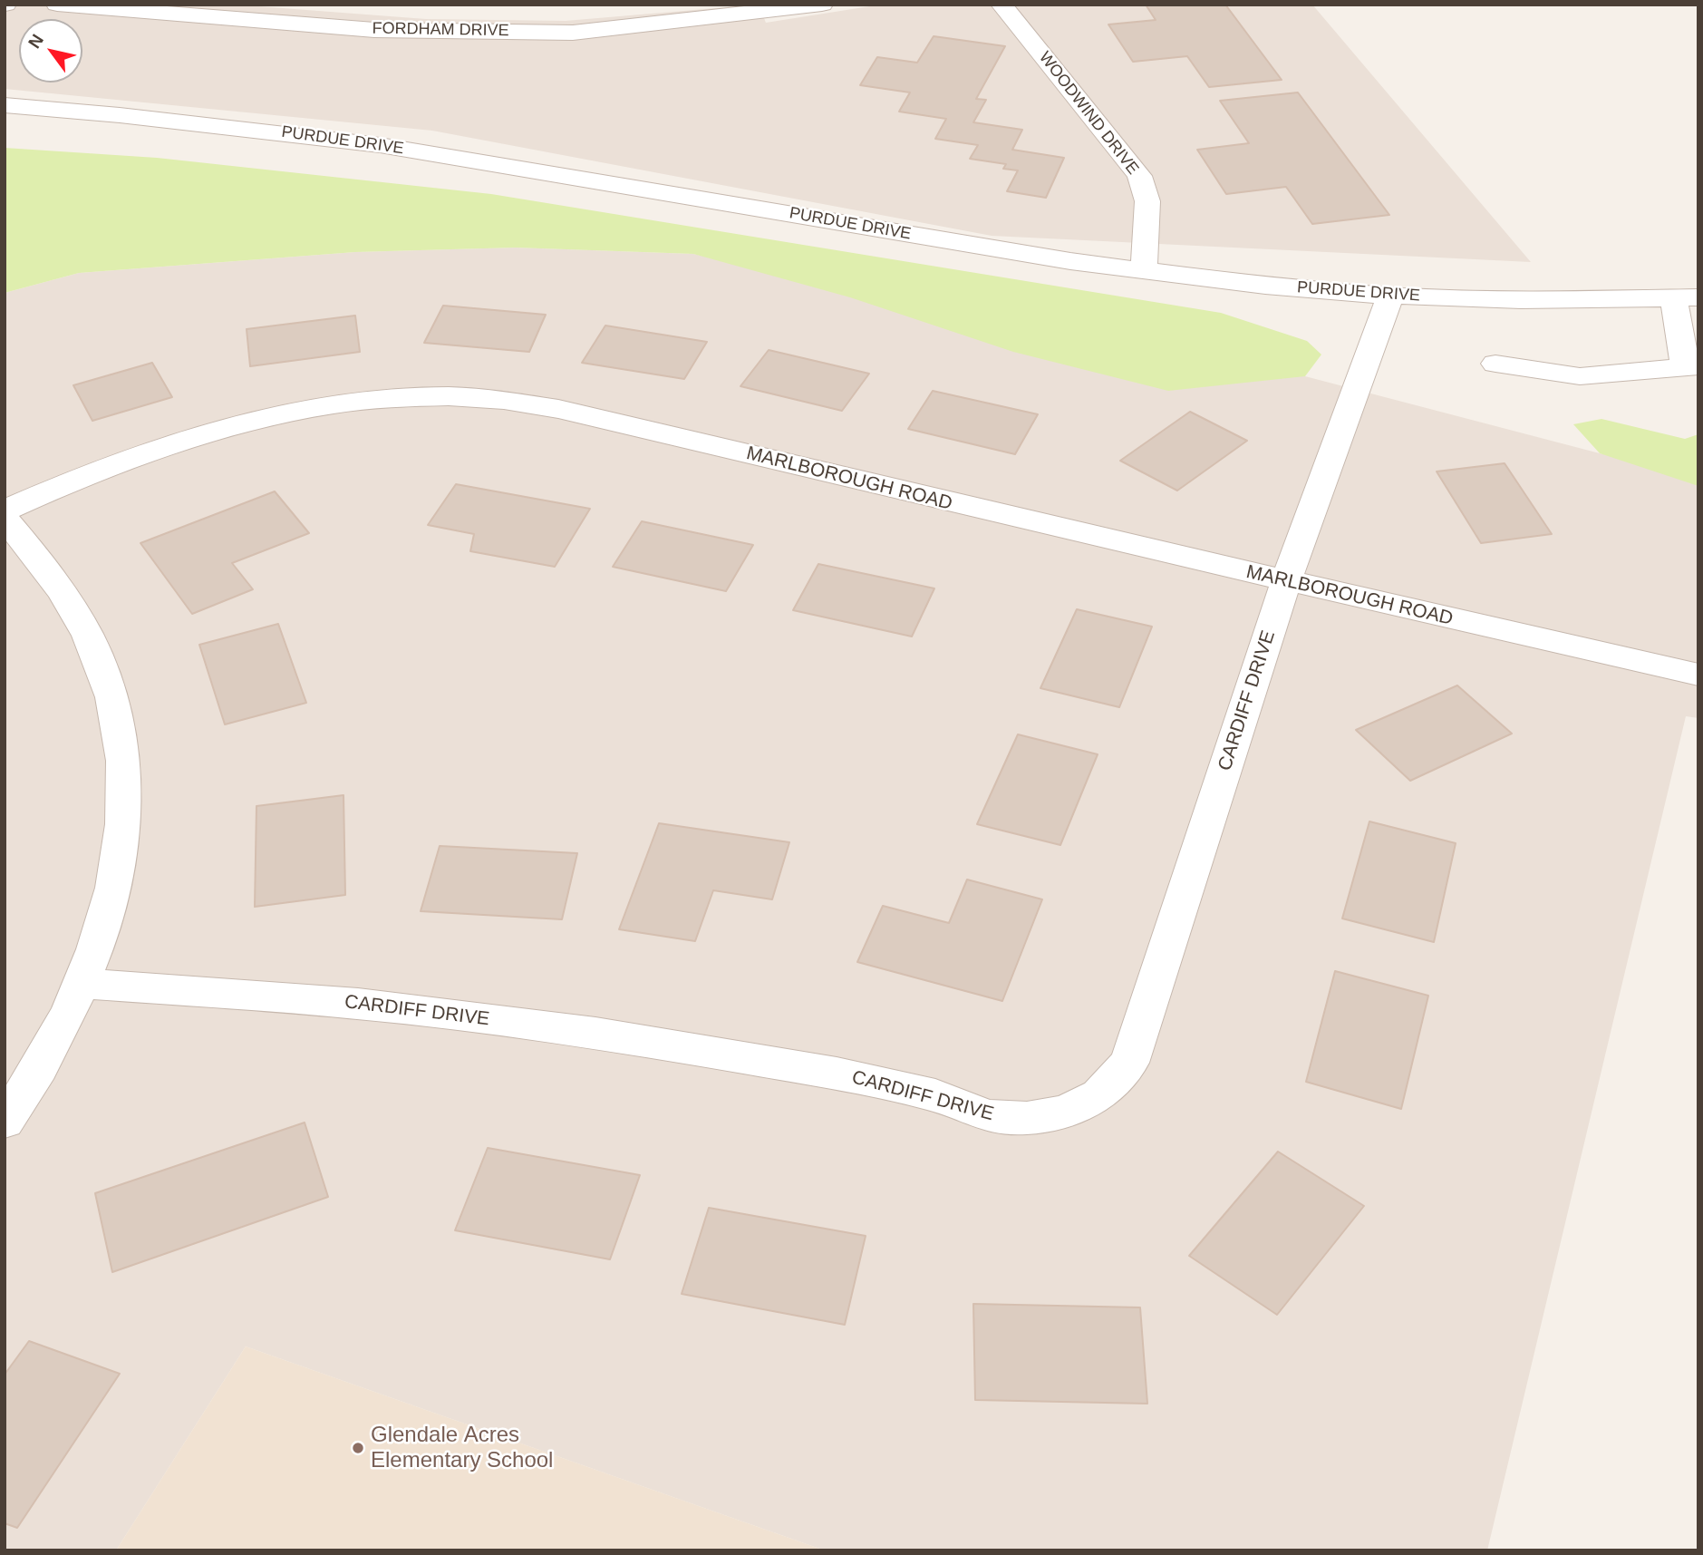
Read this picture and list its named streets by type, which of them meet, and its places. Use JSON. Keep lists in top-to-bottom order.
{
  "streets": {
    "street": [
      "FORDHAM DRIVE",
      "WOODWIND DRIVE",
      "PURDUE DRIVE",
      "MARLBOROUGH ROAD",
      "CARDIFF DRIVE"
    ]
  },
  "crossings": [
    ["WOODWIND DRIVE", "PURDUE DRIVE"],
    ["PURDUE DRIVE", "CARDIFF DRIVE"],
    ["MARLBOROUGH ROAD", "CARDIFF DRIVE"]
  ],
  "places": ["Glendale Acres Elementary School"],
  "north": "top left"
}
